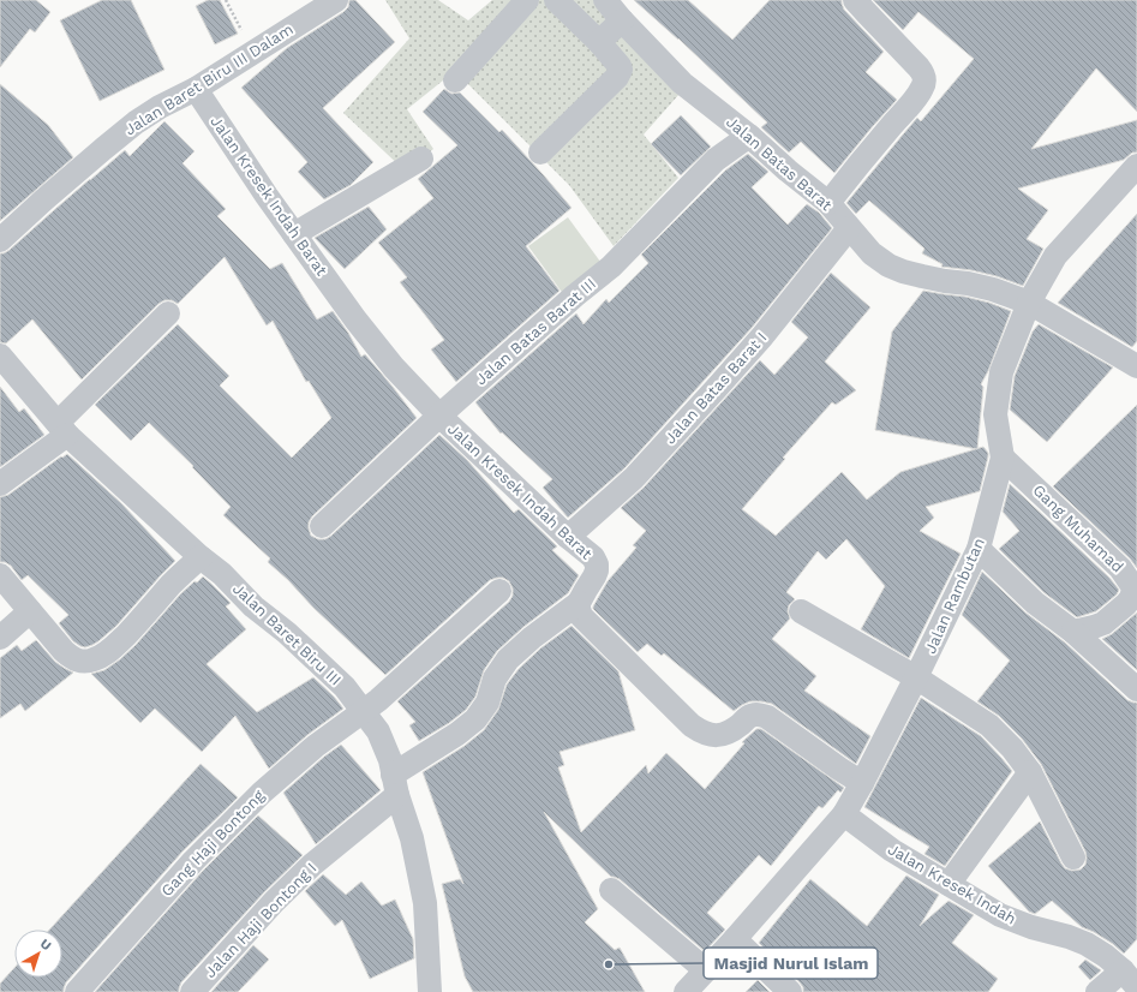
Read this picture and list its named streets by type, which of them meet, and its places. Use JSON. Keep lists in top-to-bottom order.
{
  "streets": {
    "street": [
      "Jalan Baret Biru III Dalam",
      "Jalan Batas Barat",
      "Jalan Kresek Indah Barat",
      "Jalan Batas Barat III",
      "Jalan Batas Barat I",
      "Gang Muhamad",
      "Jalan Rambutan",
      "Jalan Baret Biru III",
      "Gang Haji Bontong",
      "Jalan Kresek Indah",
      "Jalan Haji Bontong I"
    ]
  },
  "crossings": [
    ["Jalan Baret Biru III Dalam", "Jalan Kresek Indah Barat"],
    ["Jalan Batas Barat", "Jalan Batas Barat III"],
    ["Jalan Batas Barat", "Jalan Batas Barat I"],
    ["Jalan Batas Barat", "Jalan Rambutan"],
    ["Jalan Kresek Indah Barat", "Jalan Batas Barat III"],
    ["Jalan Kresek Indah Barat", "Jalan Batas Barat I"],
    ["Jalan Kresek Indah Barat", "Jalan Haji Bontong I"],
    ["Gang Muhamad", "Jalan Rambutan"],
    ["Jalan Rambutan", "Jalan Kresek Indah"],
    ["Jalan Baret Biru III", "Gang Haji Bontong"],
    ["Jalan Baret Biru III", "Jalan Haji Bontong I"]
  ],
  "places": ["Masjid Nurul Islam"],
  "north": "top right"
}
